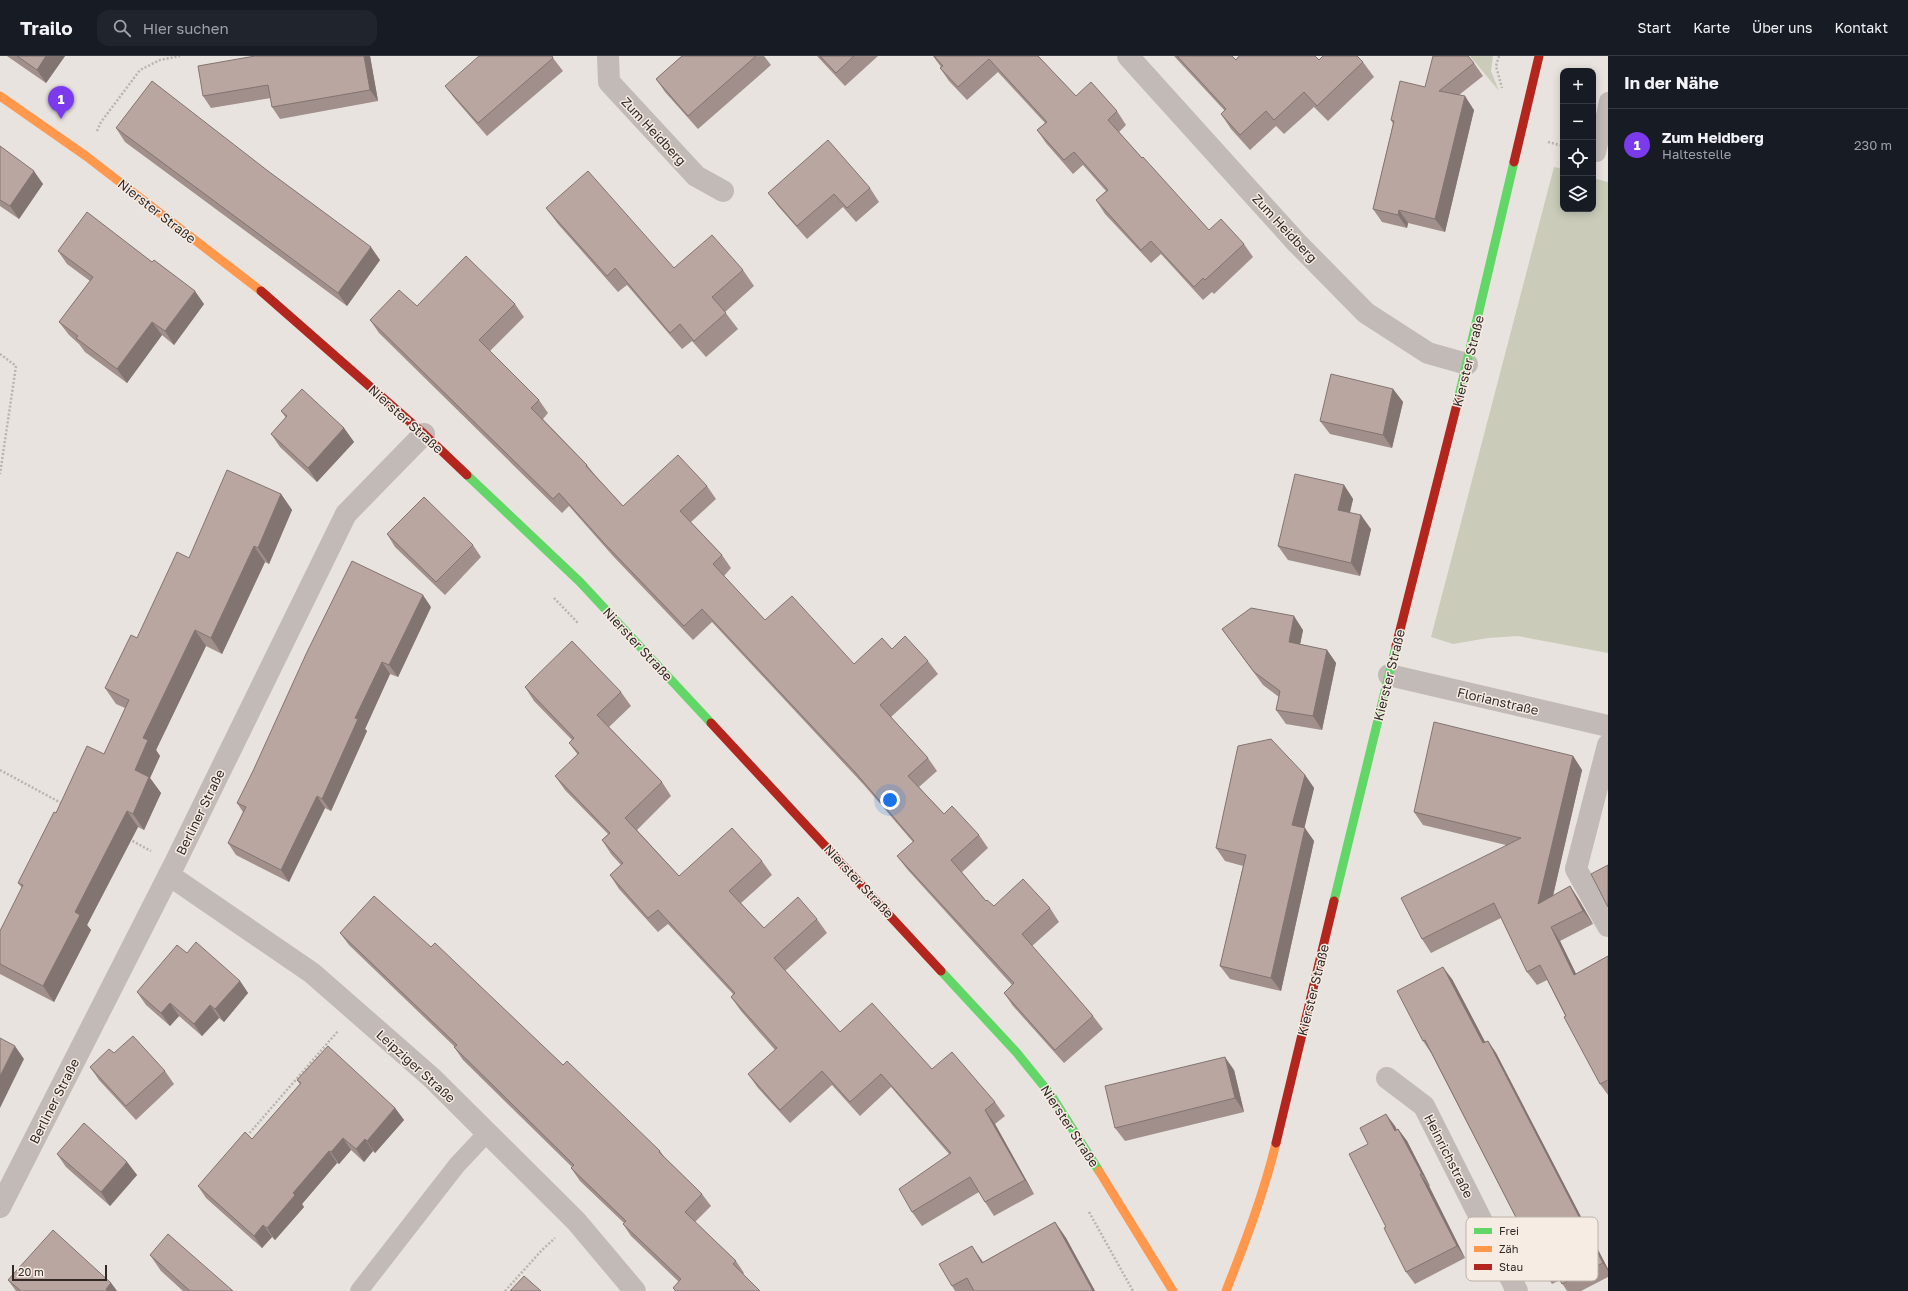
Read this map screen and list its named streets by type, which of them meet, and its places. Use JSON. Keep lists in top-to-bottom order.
{
  "streets": {
    "street": [
      "Zum Heidberg",
      "Nierster Straße",
      "Kierster Straße",
      "Florianstraße",
      "Berliner Straße",
      "Leipziger Straße",
      "Heinrichstraße"
    ]
  },
  "crossings": [
    ["Zum Heidberg", "Kierster Straße"],
    ["Nierster Straße", "Berliner Straße"],
    ["Kierster Straße", "Florianstraße"],
    ["Berliner Straße", "Leipziger Straße"]
  ],
  "legend": ["Frei", "Zäh", "Stau"],
  "scale_bar": "20 m",
  "page": {
    "header": "Trailo",
    "search": "Hier suchen",
    "nav": [
      "Start",
      "Karte",
      "Über uns",
      "Kontakt"
    ],
    "heading": "In der Nähe",
    "map_buttons": ["+", "−"],
    "pins": "1",
    "list": [
      {
        "mark": "1",
        "name": "Zum Heidberg",
        "note": "Haltestelle",
        "value": "230 m"
      }
    ],
    "scale": "20 m"
  }
}
